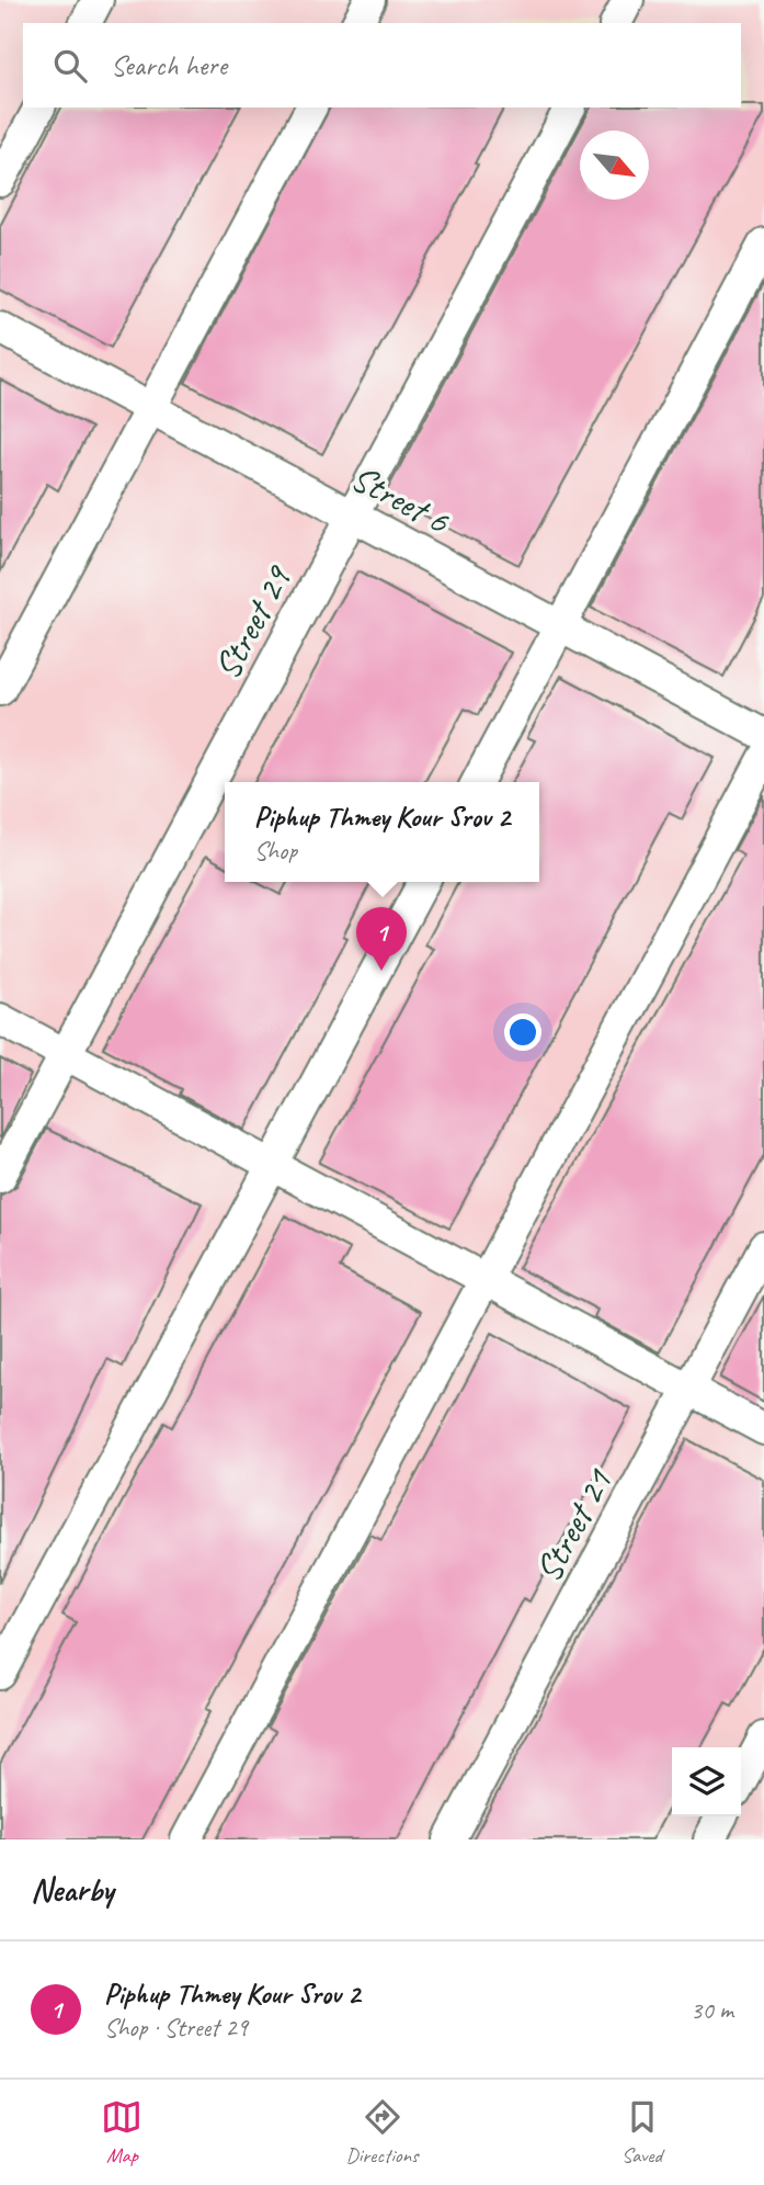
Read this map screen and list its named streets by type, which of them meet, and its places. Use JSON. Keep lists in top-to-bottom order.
{
  "streets": {
    "street": ["Street 6", "Street 29", "Street 21"]
  },
  "crossings": [
    ["Street 6", "Street 29"]
  ],
  "north": "bottom right",
  "page": {
    "search": "Search here",
    "popup": ["Piphup Thmey Kour Srov 2", "Shop"],
    "pins": "1",
    "heading": "Nearby",
    "list": [
      {
        "mark": "1",
        "name": "Piphup Thmey Kour Srov 2",
        "note": "Shop · Street 29",
        "value": "30 m"
      }
    ],
    "nav": ["Map", "Directions", "Saved"]
  }
}
